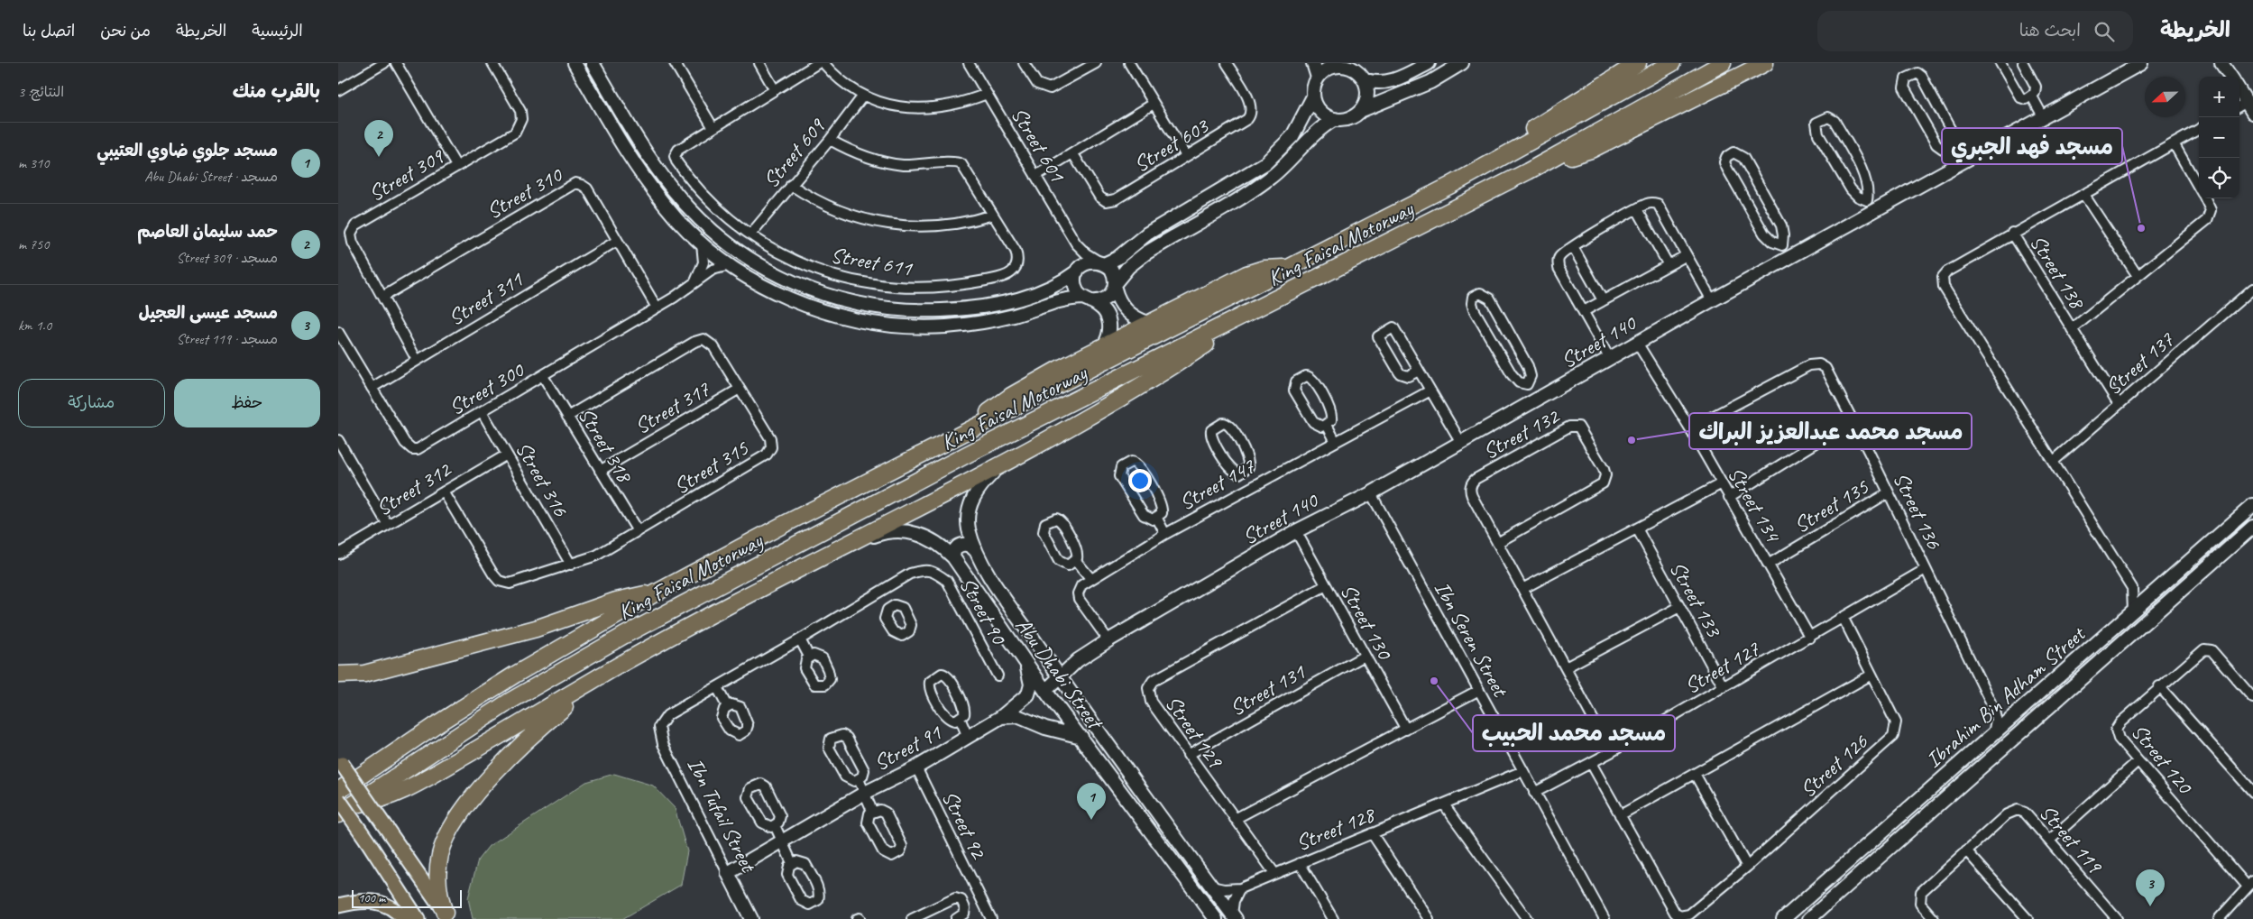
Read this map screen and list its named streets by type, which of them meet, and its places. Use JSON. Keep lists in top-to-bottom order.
{
  "streets": {
    "highway": ["King Faisal Motorway"],
    "street": [
      "Street 601",
      "Street 603",
      "Street 609",
      "Street 309",
      "Street 310",
      "Street 611",
      "Street 138",
      "Street 311",
      "Street 140",
      "Street 137",
      "Street 300",
      "Street 317",
      "Street 132",
      "Street 318",
      "Street 315",
      "Street 316",
      "Street 147",
      "Street 312",
      "Street 134",
      "Street 135",
      "Street 136",
      "Street 133",
      "Street 90",
      "Street 130",
      "Ibn Seren Street",
      "Street 127",
      "Abu Dhabi Street",
      "Street 131",
      "Ibrahim Bin Adham Street",
      "Street 129",
      "Street 91",
      "Street 120",
      "Street 126",
      "Ibn Tufail Street",
      "Street 92",
      "Street 128",
      "Street 119"
    ]
  },
  "crossings": [
    ["Street 609", "Street 611"],
    ["Street 309", "Street 310"],
    ["Street 309", "Street 311"],
    ["Street 310", "Street 311"],
    ["Street 310", "Street 300"],
    ["Street 138", "Street 137"],
    ["Street 311", "Street 300"],
    ["Street 140", "Street 147"],
    ["Street 140", "Street 134"],
    ["Street 140", "Street 130"],
    ["Street 140", "Ibn Seren Street"],
    ["Street 140", "Abu Dhabi Street"],
    ["Street 300", "Street 318"],
    ["Street 300", "Street 316"],
    ["Street 317", "Street 318"],
    ["Street 317", "Street 315"],
    ["Street 132", "Street 127"],
    ["Street 318", "Street 315"],
    ["Street 315", "Street 316"],
    ["Street 315", "Street 312"],
    ["Street 316", "Street 312"],
    ["Street 134", "Street 135"],
    ["Street 134", "Street 136"],
    ["Street 134", "Street 127"],
    ["Street 135", "Street 136"],
    ["Street 136", "Street 127"],
    ["Street 136", "Ibrahim Bin Adham Street"],
    ["Street 133", "Street 127"],
    ["Street 90", "Ibn Tufail Street"],
    ["Street 130", "Street 131"],
    ["Street 130", "Street 129"],
    ["Ibn Seren Street", "Street 127"],
    ["Ibn Seren Street", "Street 128"],
    ["Street 127", "Street 126"],
    ["Abu Dhabi Street", "Street 91"],
    ["Abu Dhabi Street", "Street 128"],
    ["Street 131", "Street 129"],
    ["Street 129", "Street 128"],
    ["Street 91", "Ibn Tufail Street"],
    ["Street 91", "Street 92"]
  ],
  "places": ["مسجد فهد الجبري", "مسجد محمد عبدالعزيز البراك", "مسجد محمد الحبيب"],
  "scale_bar": "100 m",
  "north": "left",
  "page": {
    "header": "الخريطة",
    "search": "ابحث هنا",
    "nav": [
      "الرئيسية",
      "الخريطة",
      "من نحن",
      "اتصل بنا"
    ],
    "heading": ["بالقرب منك", "النتائج: 3"],
    "map_buttons": ["+", "−"],
    "pins": ["2", "1", "3"],
    "list": [
      {
        "mark": "1",
        "name": "مسجد جلوي ضاوي العتيبي",
        "note": "مسجد · Abu Dhabi Street",
        "value": "310 m"
      },
      {
        "mark": "2",
        "name": "حمد سليمان العاصم",
        "note": "مسجد · Street 309",
        "value": "750 m"
      },
      {
        "mark": "3",
        "name": "مسجد عيسى العجيل",
        "note": "مسجد · Street 119",
        "value": "1.0 km"
      }
    ],
    "buttons": ["حفظ", "مشاركة"],
    "scale": "100 m"
  }
}
